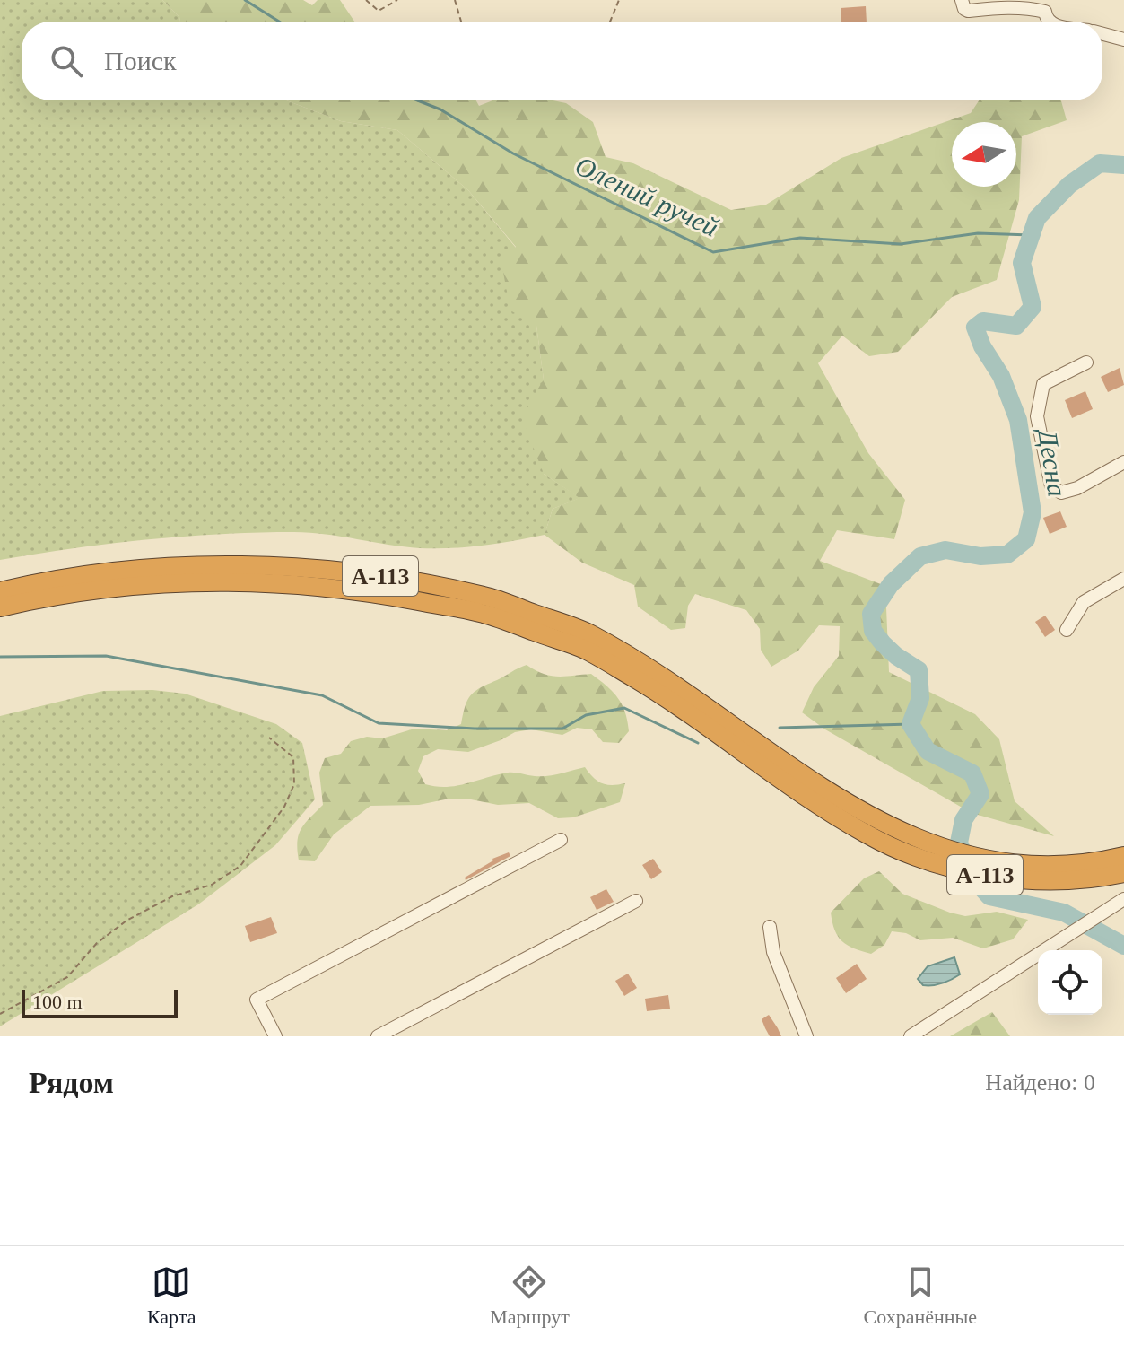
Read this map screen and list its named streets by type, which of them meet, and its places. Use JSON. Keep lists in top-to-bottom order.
{
  "streets": {
    "highway": ["А-113"]
  },
  "water": ["Олений ручей", "Десна"],
  "scale_bar": "100 m",
  "north": "left",
  "page": {
    "search": "Поиск",
    "scale": "100 m",
    "heading": ["Рядом", "Найдено: 0"],
    "nav": ["Карта", "Маршрут", "Сохранённые"]
  }
}
